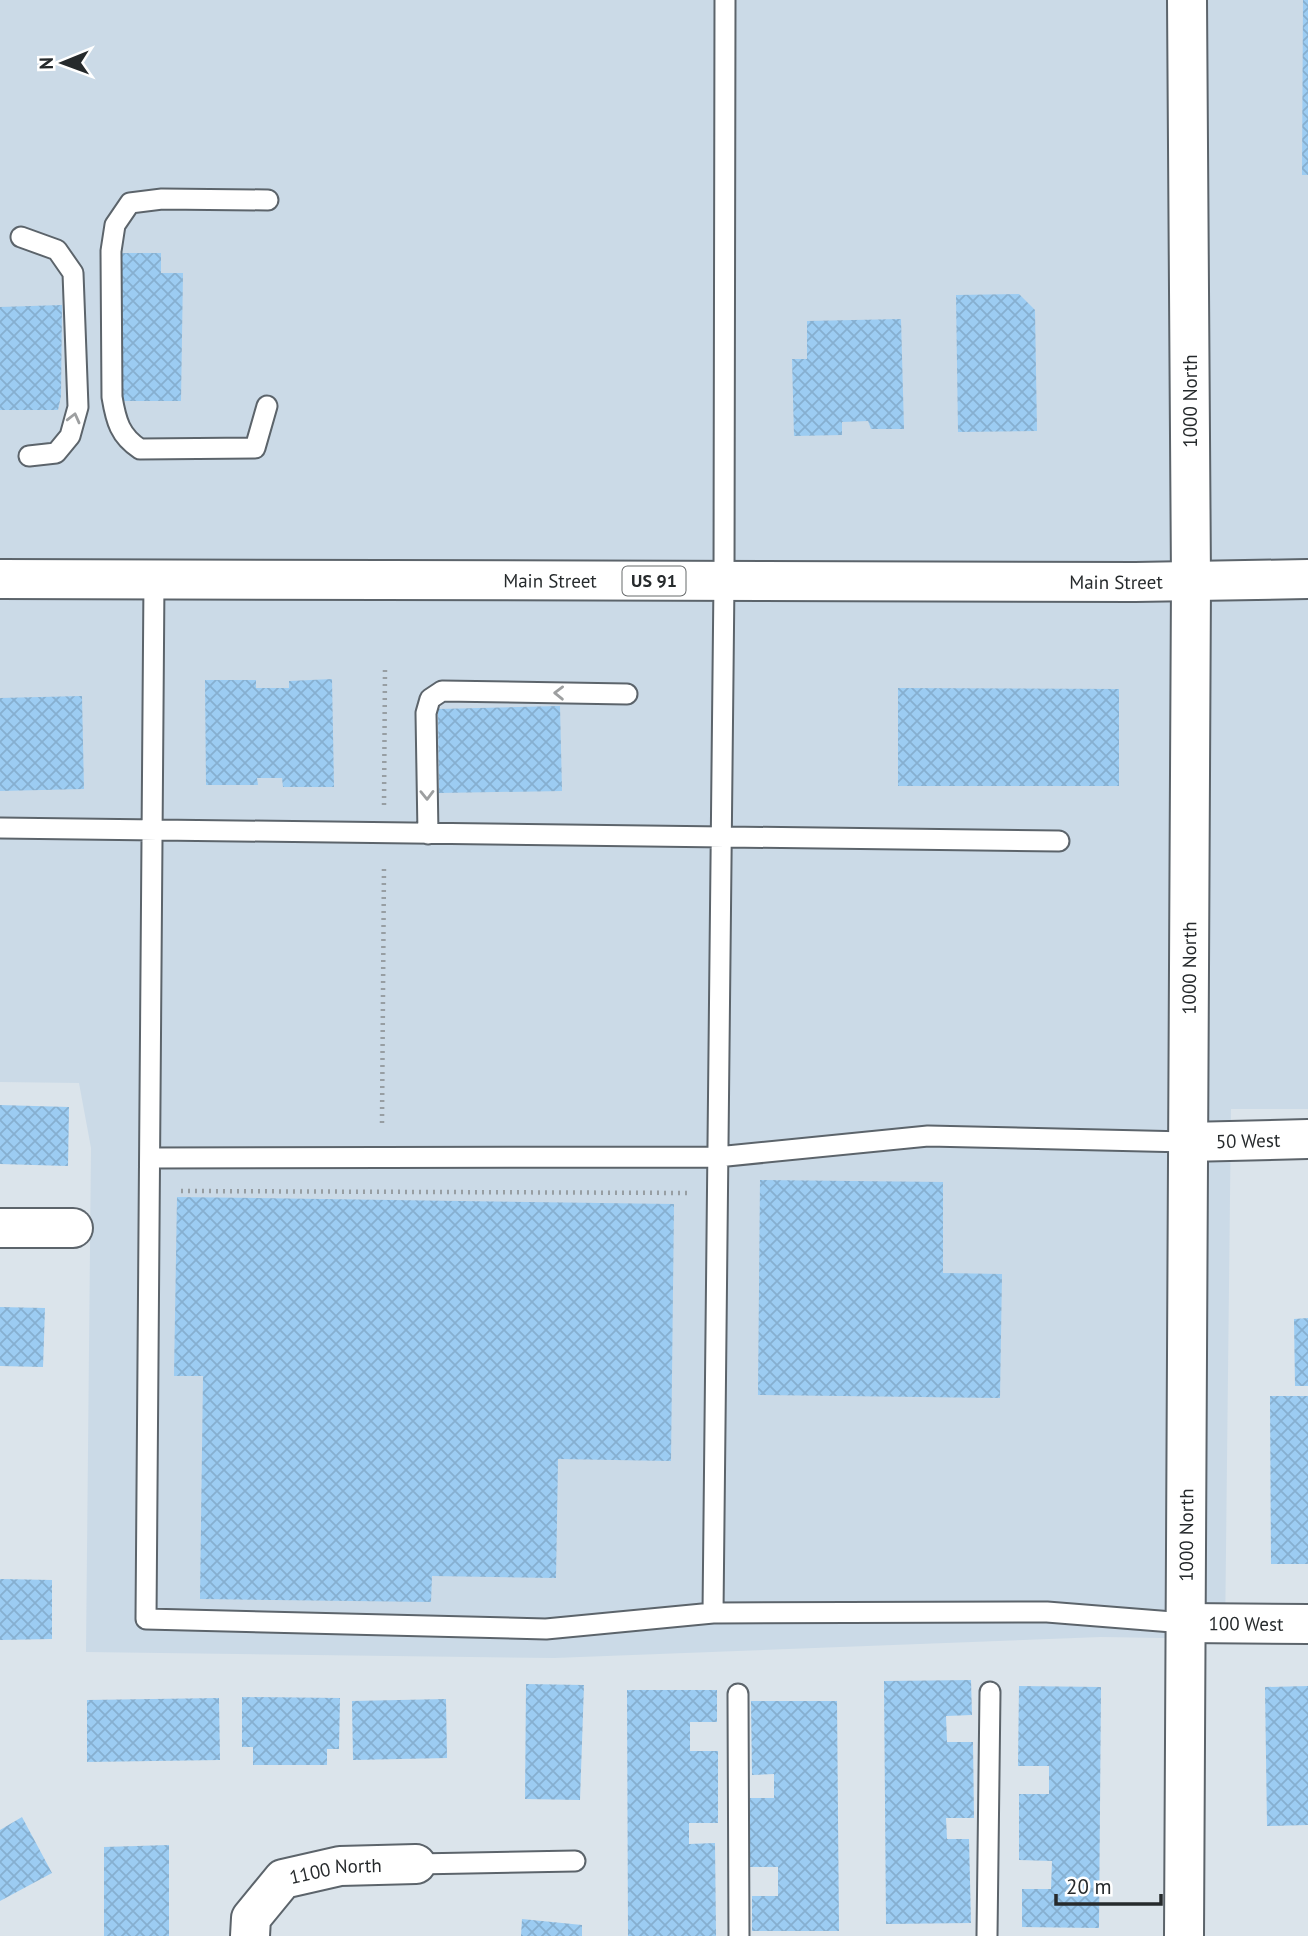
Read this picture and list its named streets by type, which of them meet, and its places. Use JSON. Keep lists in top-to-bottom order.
{
  "streets": {
    "street": [
      "1000 North",
      "Main Street",
      "US 91",
      "50 West",
      "100 West",
      "1100 North"
    ]
  },
  "crossings": [
    ["1000 North", "Main Street"],
    ["1000 North", "50 West"],
    ["1000 North", "100 West"]
  ],
  "scale_bar": "20 m",
  "north": "left"
}
